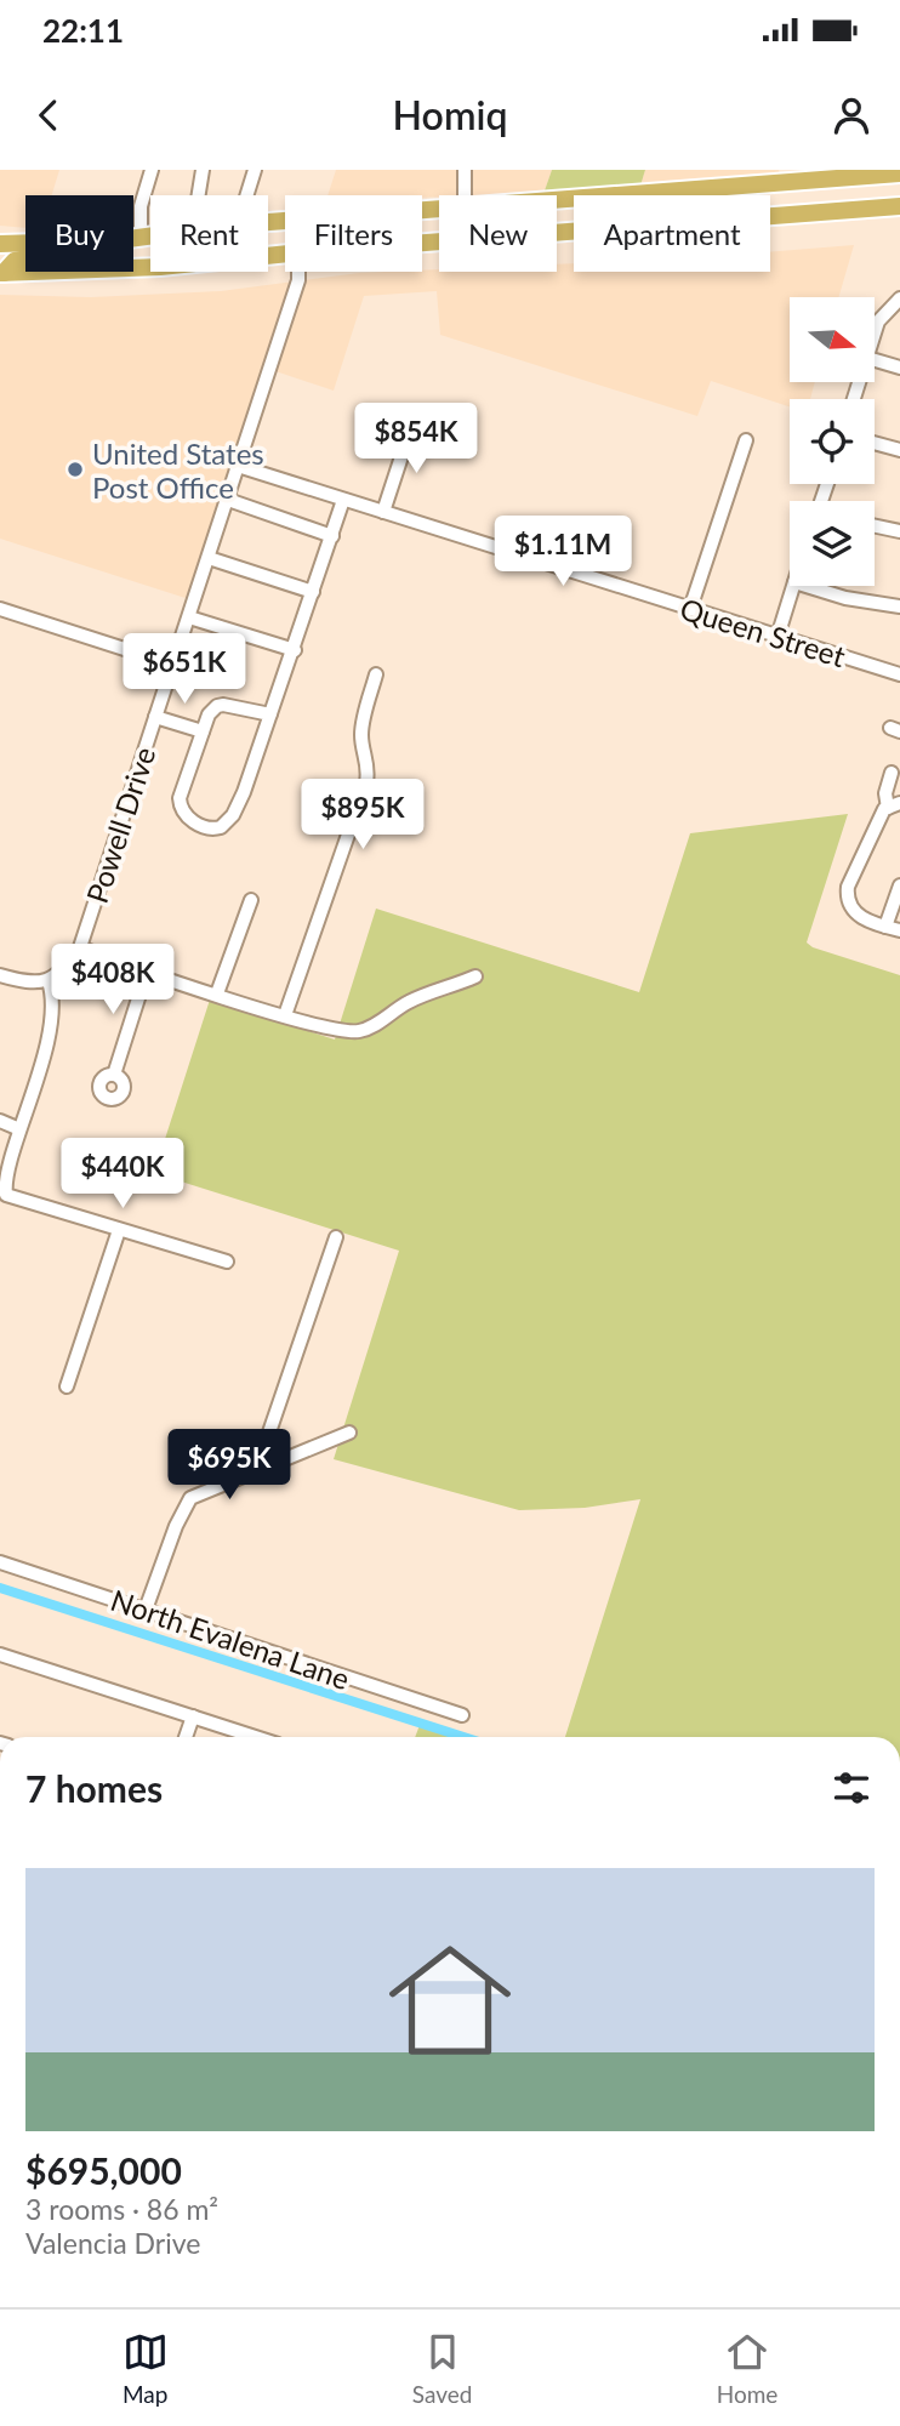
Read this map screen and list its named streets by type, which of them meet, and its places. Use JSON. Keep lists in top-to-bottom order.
{
  "streets": {
    "street": ["Queen Street", "Powell Drive", "North Evalena Lane"]
  },
  "crossings": [
    ["Queen Street", "Powell Drive"]
  ],
  "places": ["United States Post Office"],
  "north": "right",
  "page": {
    "status": "22:11",
    "header": "Homiq",
    "chip": [
      "Buy",
      "Rent",
      "Filters",
      "New",
      "Apartment"
    ],
    "price": [
      "$854K",
      "$1.11M",
      "$651K",
      "$895K",
      "$408K",
      "$440K",
      "$695K"
    ],
    "heading": "7 homes",
    "list": [
      {
        "name": "$695,000",
        "note": "3 rooms · 86 m² · Valencia Drive"
      }
    ],
    "tabs": ["Map", "Saved", "Home"]
  }
}
